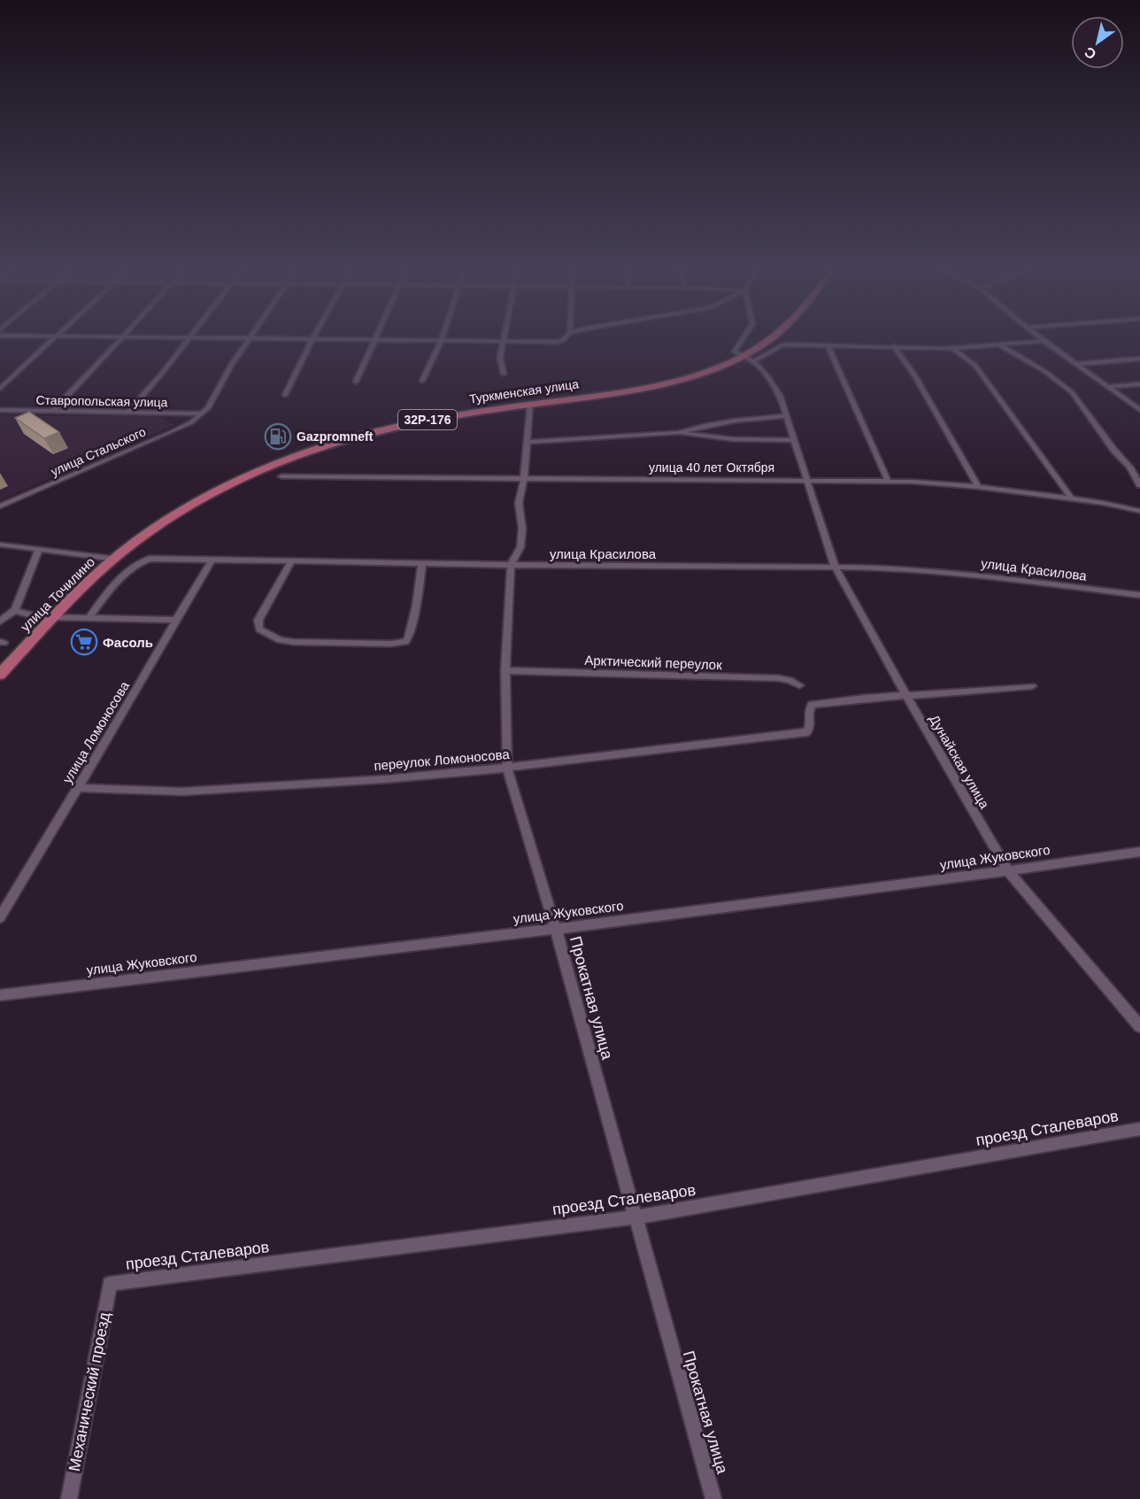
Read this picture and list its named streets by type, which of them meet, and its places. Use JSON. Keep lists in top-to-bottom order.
{
  "streets": {
    "main road": ["Туркменская улица", "32Р-176", "улица Точилино"],
    "street": [
      "Ставропольская улица",
      "улица Стальского",
      "улица 40 лет Октября",
      "улица Красилова",
      "Арктический переулок",
      "улица Ломоносова",
      "переулок Ломоносова",
      "Дунайская улица",
      "улица Жуковского",
      "Прокатная улица",
      "проезд Сталеваров",
      "Механический проезд"
    ]
  },
  "crossings": [
    ["Туркменская улица", "улица Точилино"],
    ["Туркменская улица", "Прокатная улица"],
    ["Ставропольская улица", "улица Стальского"],
    ["улица 40 лет Октября", "Дунайская улица"],
    ["улица 40 лет Октября", "Прокатная улица"],
    ["улица Красилова", "улица Ломоносова"],
    ["улица Красилова", "Дунайская улица"],
    ["улица Красилова", "Прокатная улица"],
    ["Арктический переулок", "Прокатная улица"],
    ["улица Ломоносова", "переулок Ломоносова"],
    ["переулок Ломоносова", "Дунайская улица"],
    ["переулок Ломоносова", "Прокатная улица"],
    ["Дунайская улица", "улица Жуковского"],
    ["улица Жуковского", "Прокатная улица"],
    ["Прокатная улица", "проезд Сталеваров"],
    ["проезд Сталеваров", "Механический проезд"]
  ],
  "places": {
    "fuel station": ["Gazpromneft"],
    "supermarket": ["Фасоль"]
  },
  "north": "bottom left"
}
